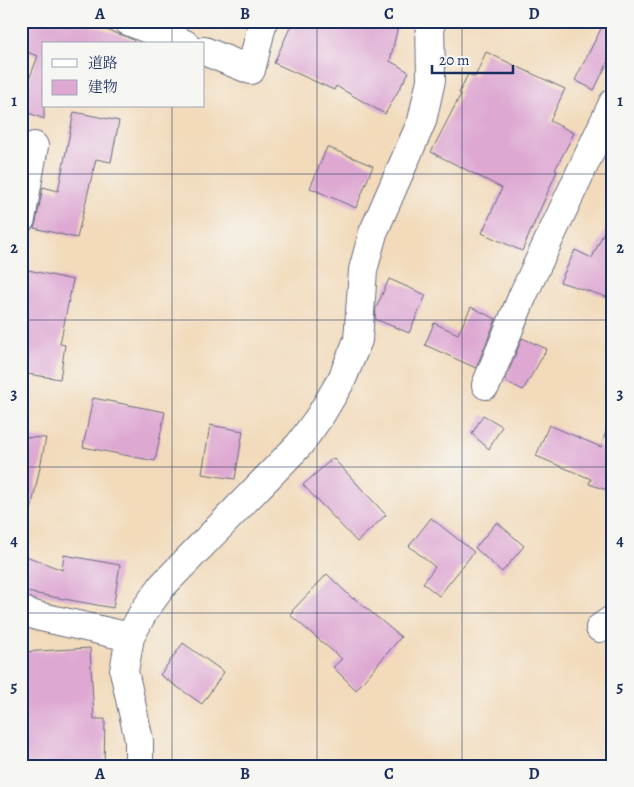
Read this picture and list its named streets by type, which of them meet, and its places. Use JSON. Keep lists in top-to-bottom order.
{
  "legend": ["道路", "建物"],
  "scale_bar": "20 m",
  "grid": {
    "columns": [
      "A",
      "B",
      "C",
      "D"
    ],
    "rows": [
      "1",
      "2",
      "3",
      "4",
      "5"
    ]
  }
}
